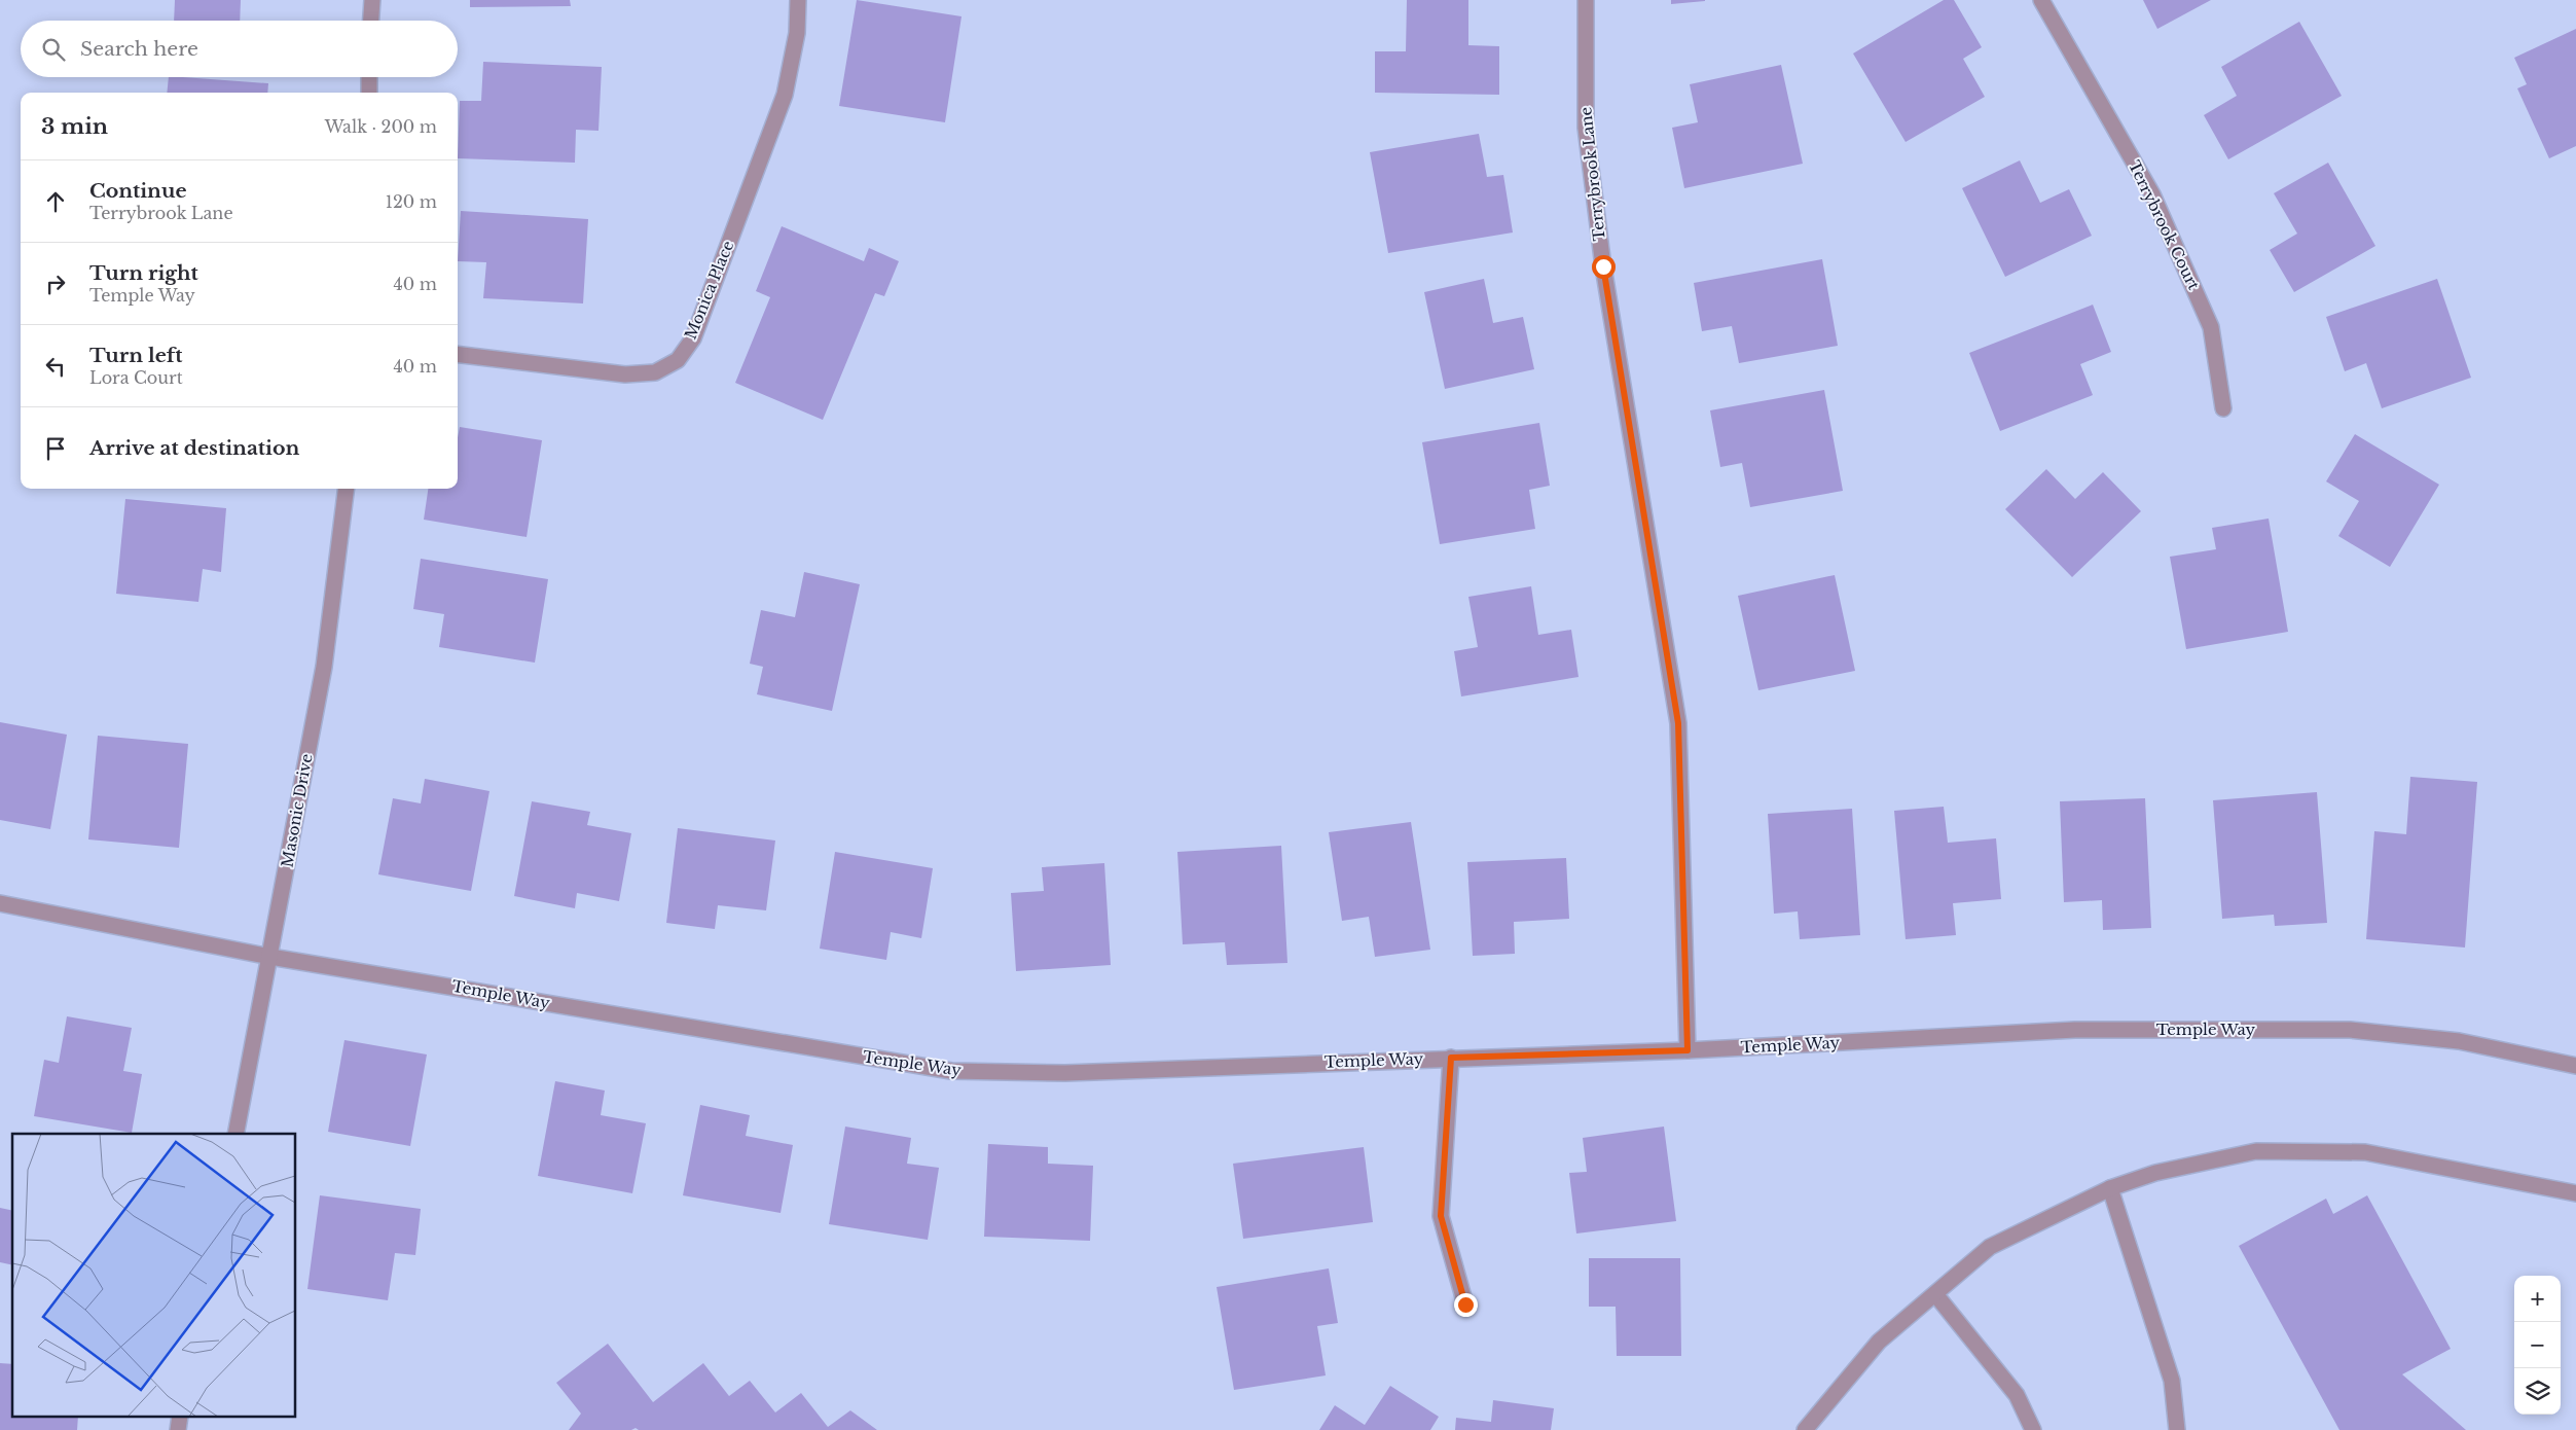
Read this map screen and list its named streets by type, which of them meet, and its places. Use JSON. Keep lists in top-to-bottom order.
{
  "streets": {
    "street": [
      "Terrybrook Lane",
      "Terrybrook Court",
      "Monica Place",
      "Masonic Drive",
      "Temple Way"
    ]
  },
  "crossings": [
    ["Terrybrook Lane", "Temple Way"],
    ["Masonic Drive", "Temple Way"]
  ],
  "page": {
    "search": "Search here",
    "heading": ["3 min", "Walk · 200 m"],
    "list": [
      ["Continue", "Terrybrook Lane", "120 m"],
      ["Turn right", "Temple Way", "40 m"],
      ["Turn left", "Lora Court", "40 m"],
      "Arrive at destination"
    ],
    "map_buttons": ["+", "−"]
  }
}
